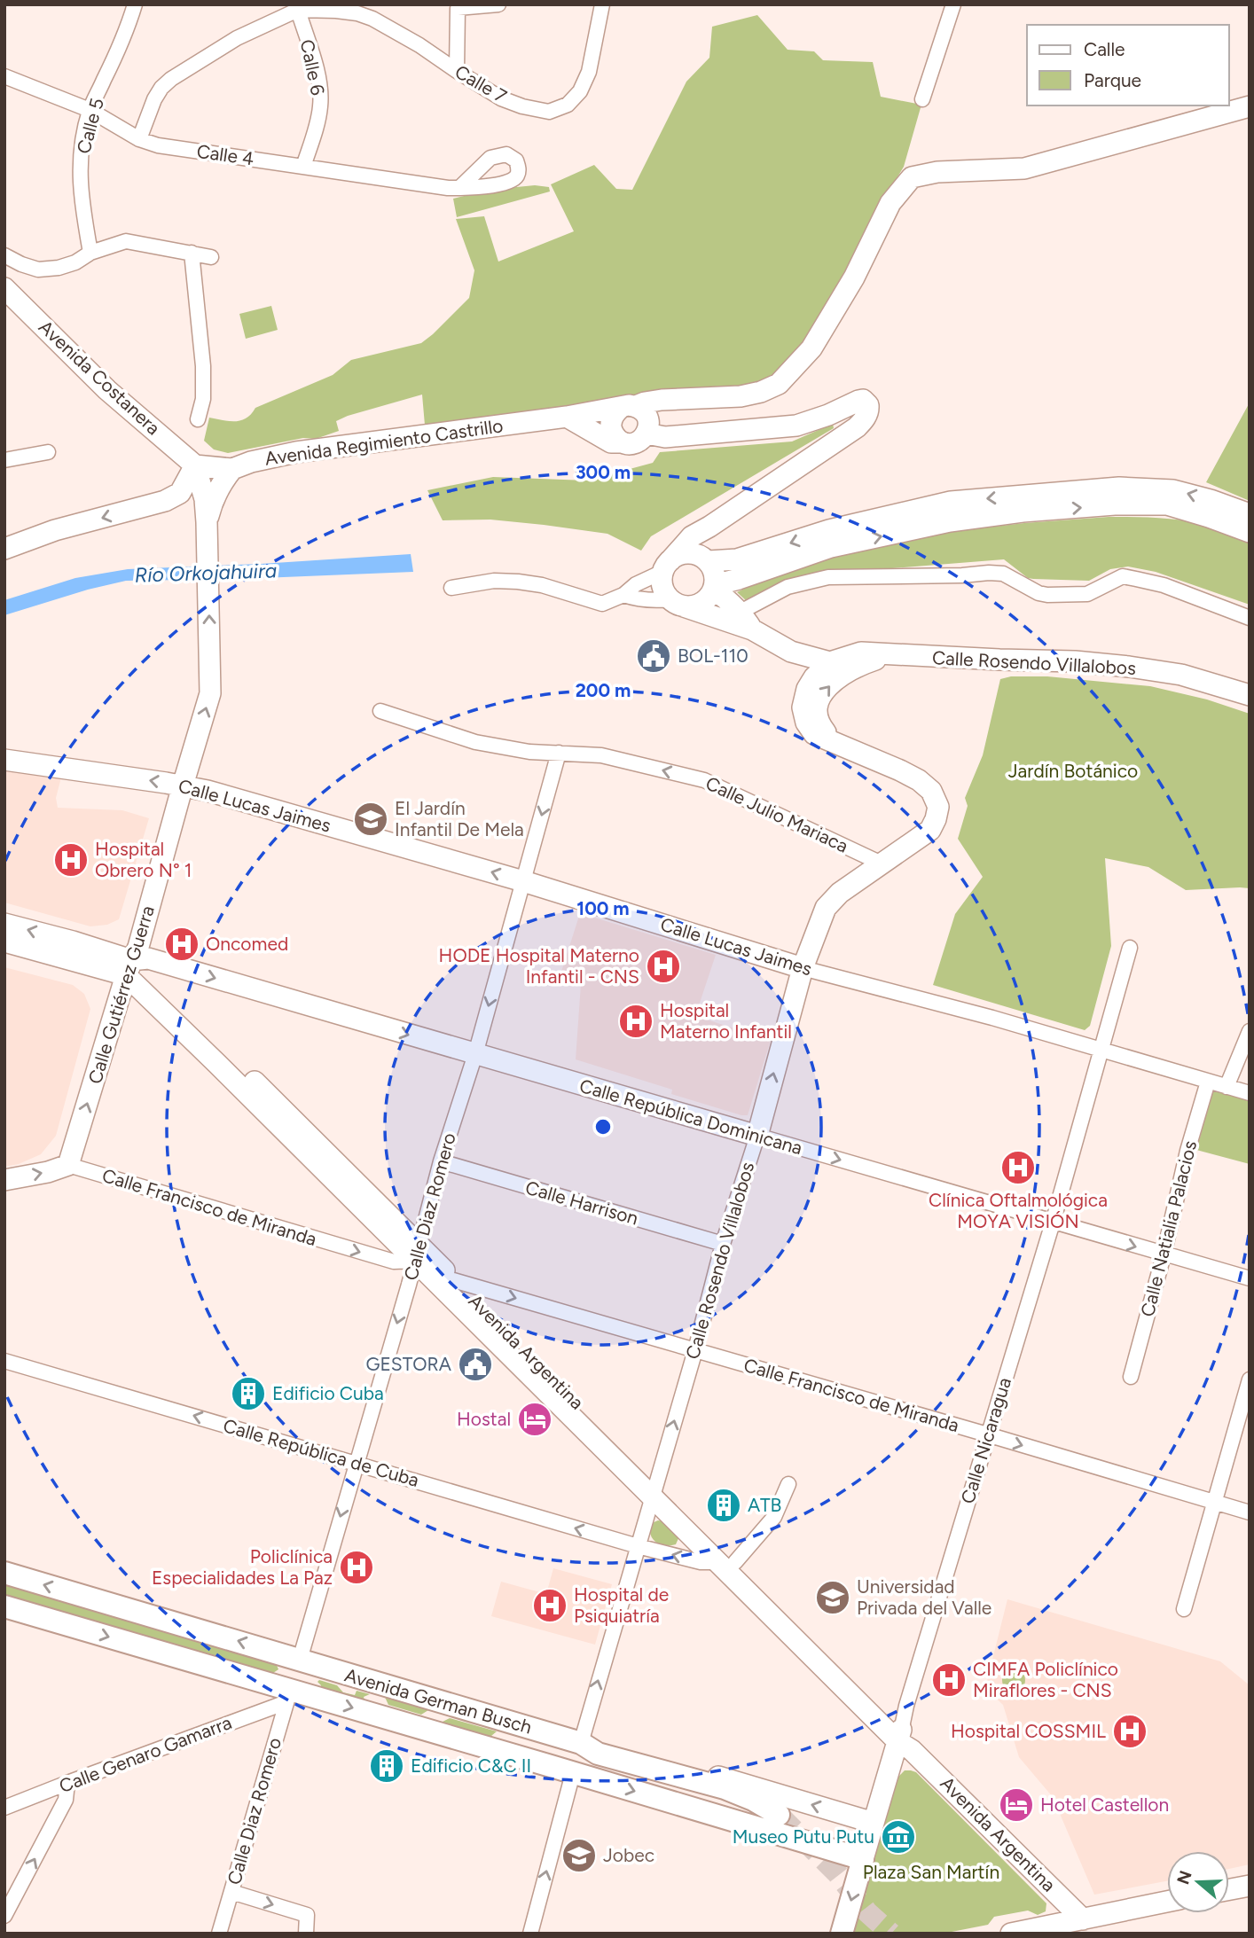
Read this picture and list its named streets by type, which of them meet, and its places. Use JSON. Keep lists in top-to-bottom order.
{
  "streets": {
    "main road": [
      "Avenida Costanera",
      "Avenida Regimiento Castrillo",
      "Calle Rosendo Villalobos",
      "Calle Lucas Jaimes",
      "Calle Gutiérrez Guerra",
      "Calle República Dominicana",
      "Avenida Argentina",
      "Calle Nicaragua",
      "Avenida German Busch"
    ],
    "street": [
      "Calle 6",
      "Calle 7",
      "Calle 5",
      "Calle 4",
      "Calle Julio Mariaca",
      "Calle Harrison",
      "Calle Diaz Romero",
      "Calle Francisco de Miranda",
      "Calle Natialia Palacios",
      "Calle República de Cuba",
      "Calle Genaro Gamarra"
    ]
  },
  "crossings": [
    ["Calle 6", "Calle 7"],
    ["Calle 6", "Calle 4"],
    ["Calle 5", "Calle 4"],
    ["Avenida Costanera", "Avenida Regimiento Castrillo"],
    ["Calle Rosendo Villalobos", "Calle Lucas Jaimes"],
    ["Calle Rosendo Villalobos", "Calle Julio Mariaca"],
    ["Calle Rosendo Villalobos", "Calle República Dominicana"],
    ["Calle Rosendo Villalobos", "Calle Harrison"],
    ["Calle Rosendo Villalobos", "Calle Francisco de Miranda"],
    ["Calle Rosendo Villalobos", "Avenida Argentina"],
    ["Calle Rosendo Villalobos", "Calle República de Cuba"],
    ["Calle Rosendo Villalobos", "Avenida German Busch"],
    ["Calle Lucas Jaimes", "Calle Gutiérrez Guerra"],
    ["Calle Lucas Jaimes", "Calle Diaz Romero"],
    ["Calle Lucas Jaimes", "Calle Natialia Palacios"],
    ["Calle Lucas Jaimes", "Calle Nicaragua"],
    ["Calle Julio Mariaca", "Calle Diaz Romero"],
    ["Calle Gutiérrez Guerra", "Calle República Dominicana"],
    ["Calle Gutiérrez Guerra", "Calle Francisco de Miranda"],
    ["Calle Gutiérrez Guerra", "Avenida Argentina"],
    ["Calle República Dominicana", "Calle Diaz Romero"],
    ["Calle República Dominicana", "Calle Natialia Palacios"],
    ["Calle República Dominicana", "Avenida Argentina"],
    ["Calle República Dominicana", "Calle Nicaragua"],
    ["Calle Harrison", "Calle Diaz Romero"],
    ["Calle Diaz Romero", "Calle Francisco de Miranda"],
    ["Calle Diaz Romero", "Avenida Argentina"],
    ["Calle Diaz Romero", "Calle República de Cuba"],
    ["Calle Diaz Romero", "Avenida German Busch"],
    ["Calle Diaz Romero", "Calle Genaro Gamarra"],
    ["Calle Francisco de Miranda", "Avenida Argentina"],
    ["Calle Francisco de Miranda", "Calle Nicaragua"],
    ["Avenida Argentina", "Calle Nicaragua"],
    ["Avenida Argentina", "Calle República de Cuba"],
    ["Calle Nicaragua", "Avenida German Busch"],
    ["Avenida German Busch", "Calle Genaro Gamarra"]
  ],
  "one_way": [
    "Calle Lucas Jaimes",
    "Calle Julio Mariaca",
    "Calle Gutiérrez Guerra",
    "Calle República Dominicana",
    "Calle Diaz Romero",
    "Calle Francisco de Miranda",
    "Calle República de Cuba"
  ],
  "water": ["Río Orkojahuira"],
  "parks": ["Jardín Botánico", "Plaza San Martín"],
  "places": {
    "public building": ["BOL-110", "GESTORA"],
    "school or university": ["El Jardín Infantil De Mela", "Universidad Privada del Valle", "Jobec"],
    "hospital": [
      "Hospital Obrero N° 1",
      "Oncomed",
      "HODE Hospital Materno Infantil - CNS",
      "Hospital Materno Infantil",
      "Clínica Oftalmológica MOYA VISIÓN",
      "Policlínica Especialidades La Paz",
      "Hospital de Psiquiatría",
      "CIMFA Policlínico Miraflores - CNS",
      "Hospital COSSMIL"
    ],
    "building": ["Edificio Cuba", "ATB", "Edificio C&C II"],
    "hotel": ["Hostal", "Hotel Castellon"],
    "museum": ["Museo Putu Putu"]
  },
  "legend": ["Calle", "Parque"],
  "north": "left",
  "rings": ["300 m", "200 m", "100 m"]
}
